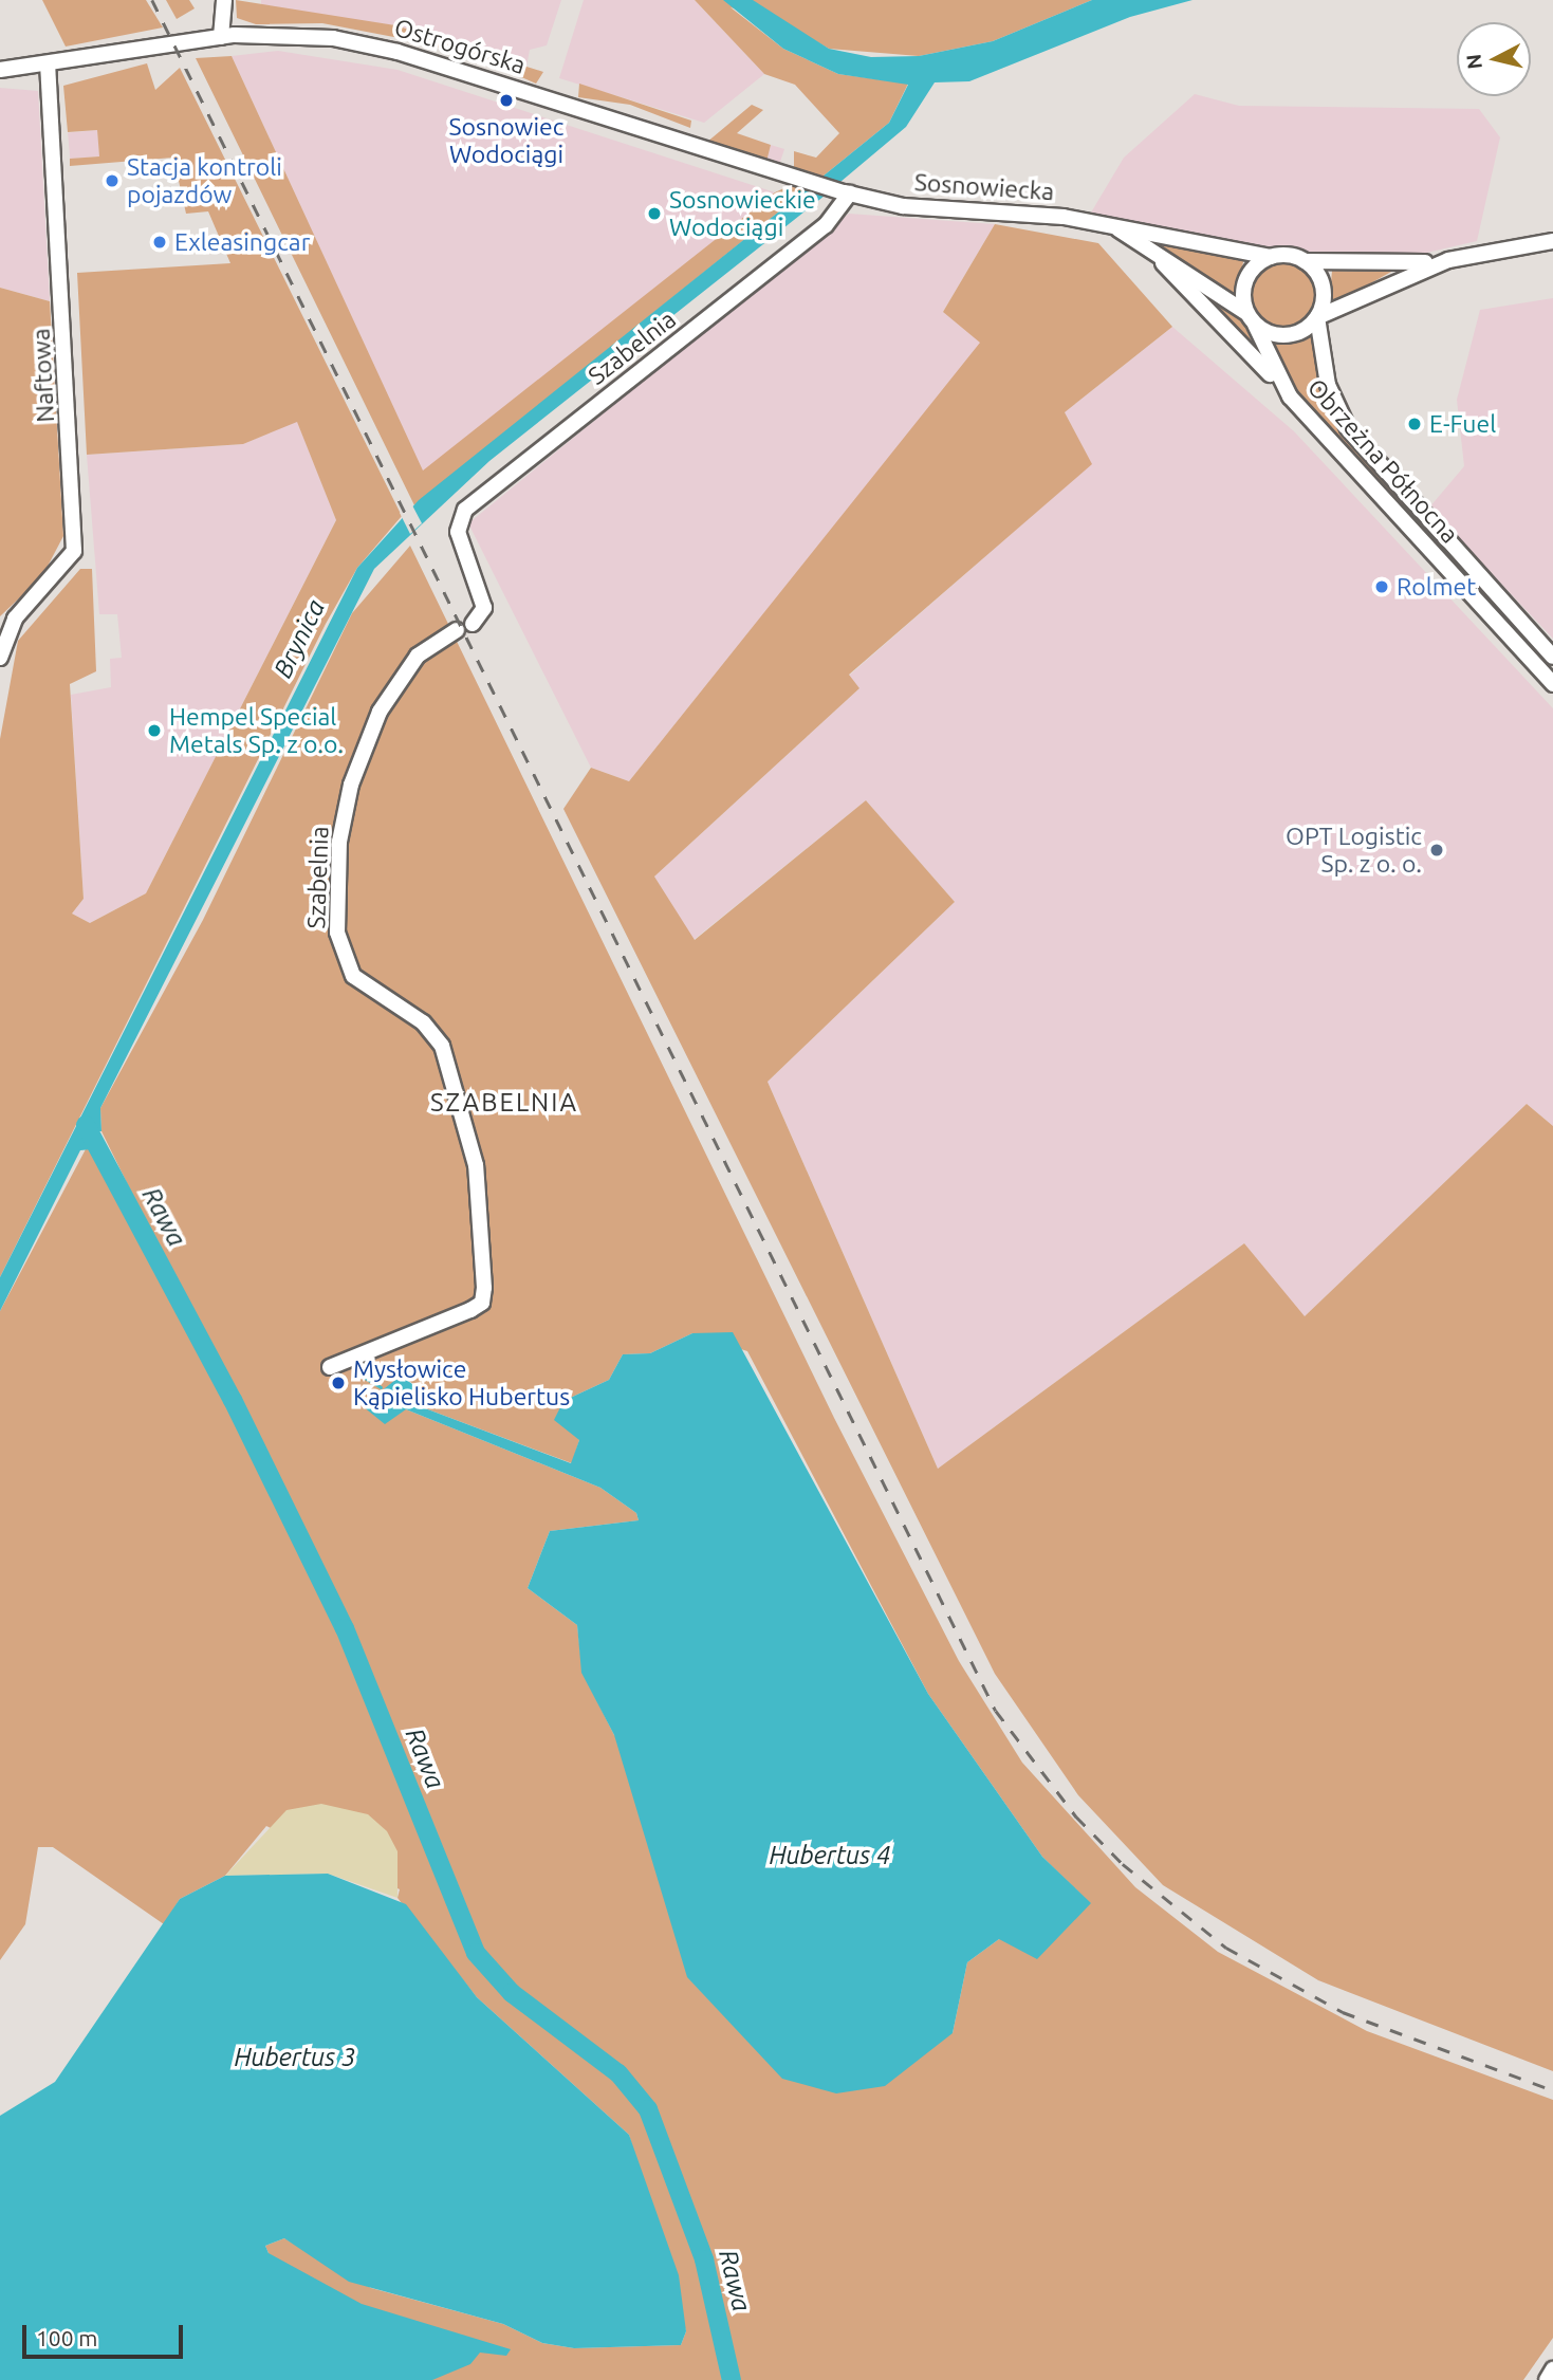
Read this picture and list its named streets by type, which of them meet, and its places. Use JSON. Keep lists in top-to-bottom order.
{
  "streets": {
    "street": [
      "Ostrogórska",
      "Sosnowiecka",
      "Szabelnia",
      "Naftowa",
      "Obrzeżna Północna"
    ]
  },
  "crossings": [
    ["Ostrogórska", "Sosnowiecka"],
    ["Ostrogórska", "Szabelnia"],
    ["Ostrogórska", "Naftowa"],
    ["Sosnowiecka", "Szabelnia"],
    ["Sosnowiecka", "Obrzeżna Północna"]
  ],
  "districts": ["SZABELNIA"],
  "water": [
    "Brynica",
    "Rawa",
    "Hubertus 4",
    "Hubertus 3"
  ],
  "places": [
    "Sosnowiec Wodociągi",
    "Stacja kontroli pojazdów",
    "Sosnowieckie Wodociągi",
    "Exleasingcar",
    "E-Fuel",
    "Rolmet",
    "Hempel Special Metals Sp. z o.o.",
    "OPT Logistic Sp. z o. o.",
    "Mysłowice Kąpielisko Hubertus"
  ],
  "scale_bar": "100 m",
  "north": "left"
}
